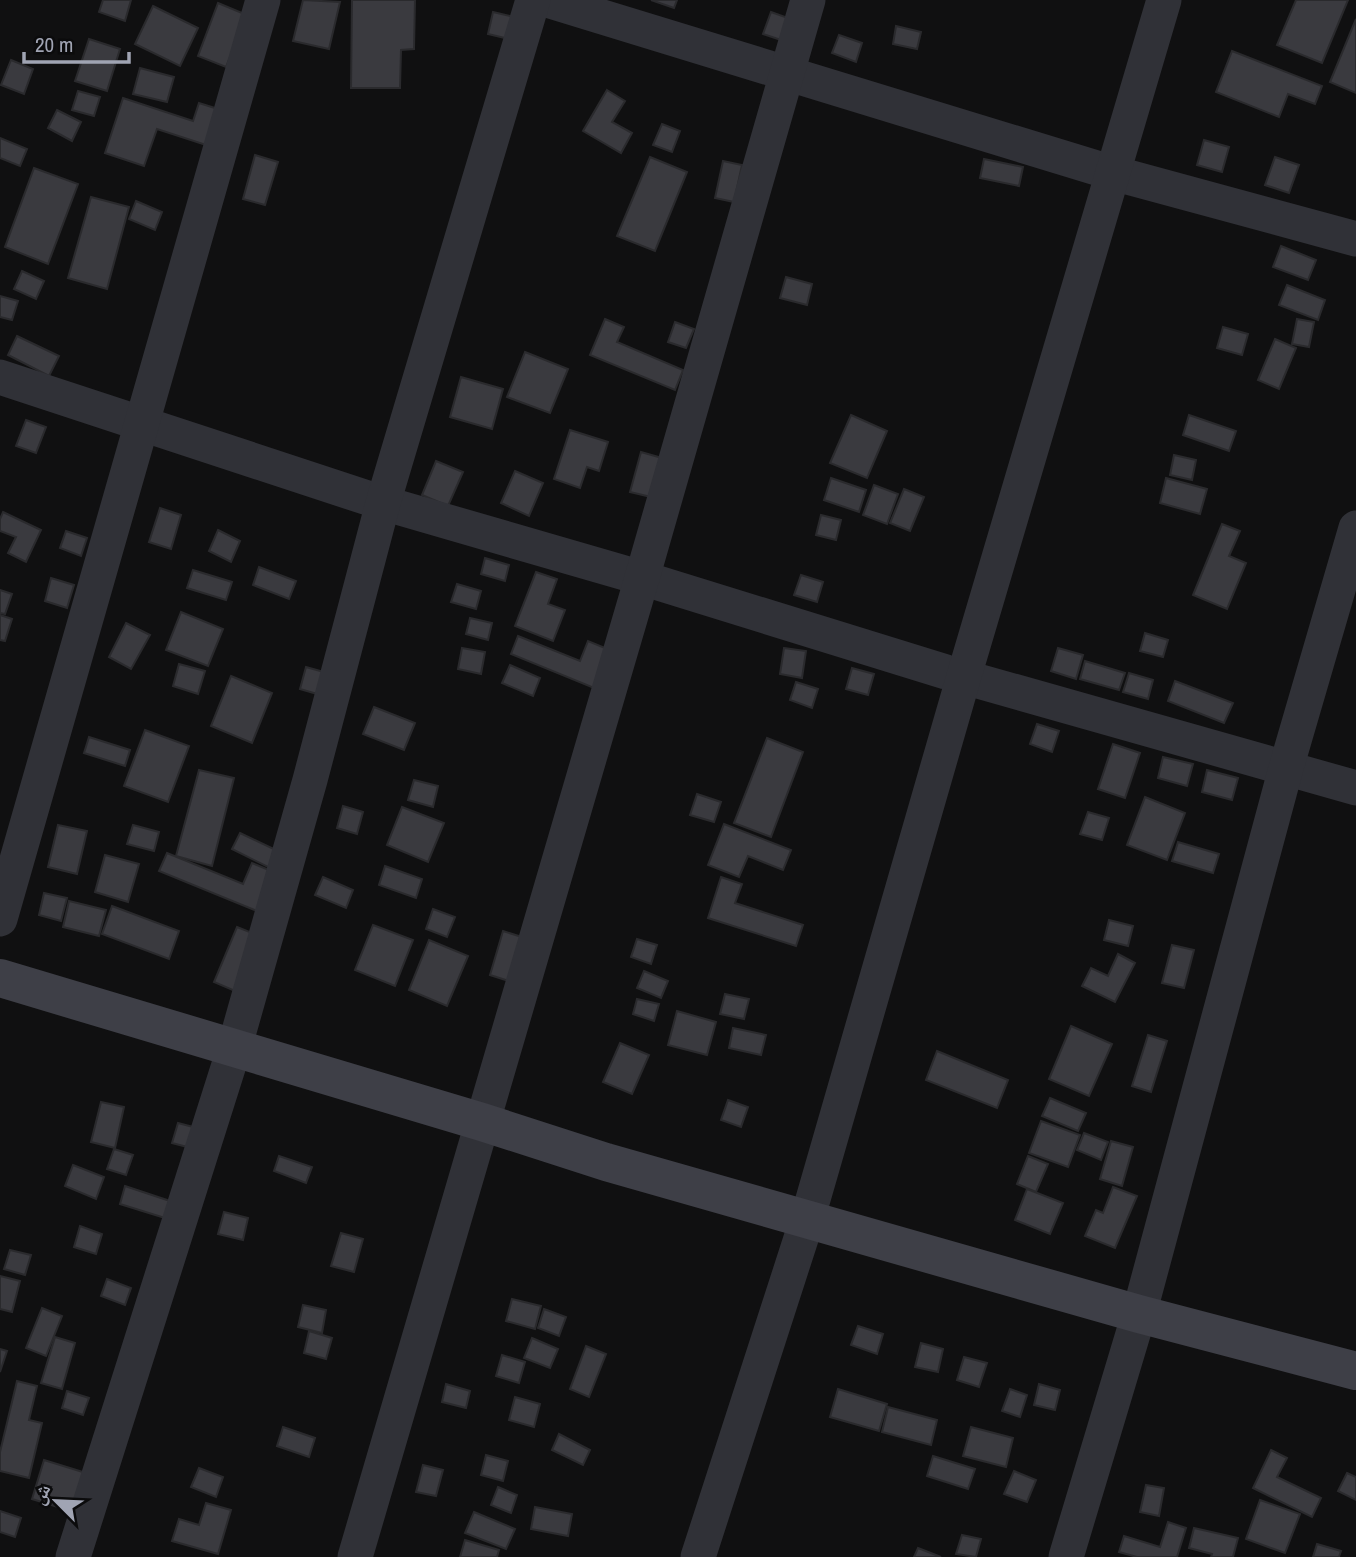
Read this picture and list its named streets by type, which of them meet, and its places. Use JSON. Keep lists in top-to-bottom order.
{
  "scale_bar": "20 m",
  "north": "top left"
}
